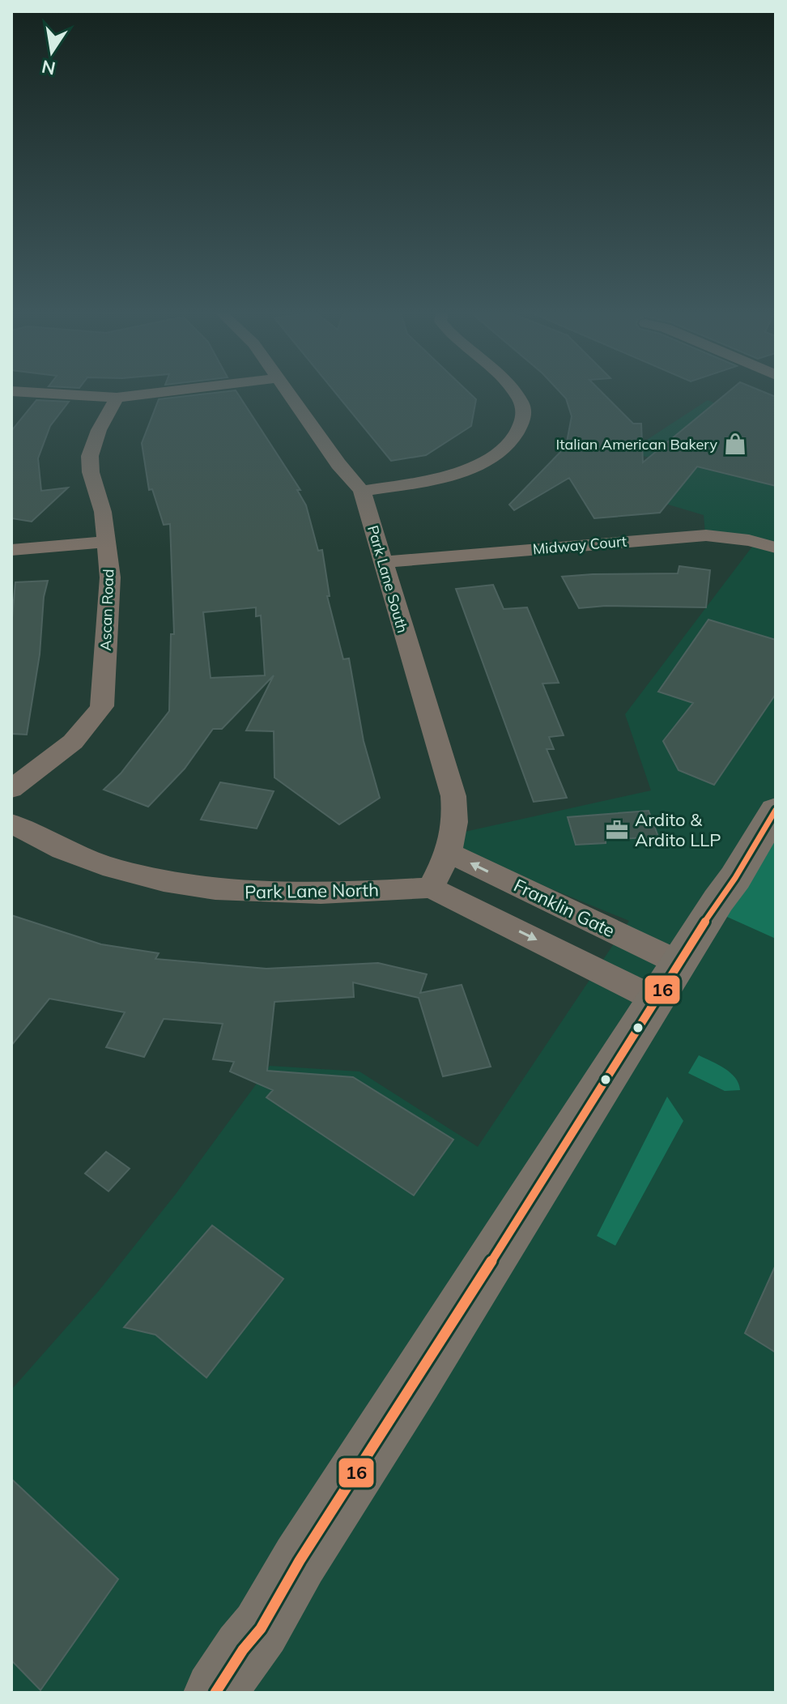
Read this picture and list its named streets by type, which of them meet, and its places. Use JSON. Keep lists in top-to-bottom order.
{
  "streets": {
    "street": [
      "Midway Court",
      "Park Lane South",
      "Ascan Road",
      "Park Lane North",
      "Franklin Gate"
    ]
  },
  "crossings": [
    ["Midway Court", "Park Lane South"],
    ["Park Lane South", "Park Lane North"],
    ["Park Lane South", "Franklin Gate"]
  ],
  "places": {
    "shop": ["Italian American Bakery"],
    "office": ["Ardito & Ardito LLP"]
  },
  "lines": ["transit line 16"],
  "north": "bottom"
}
